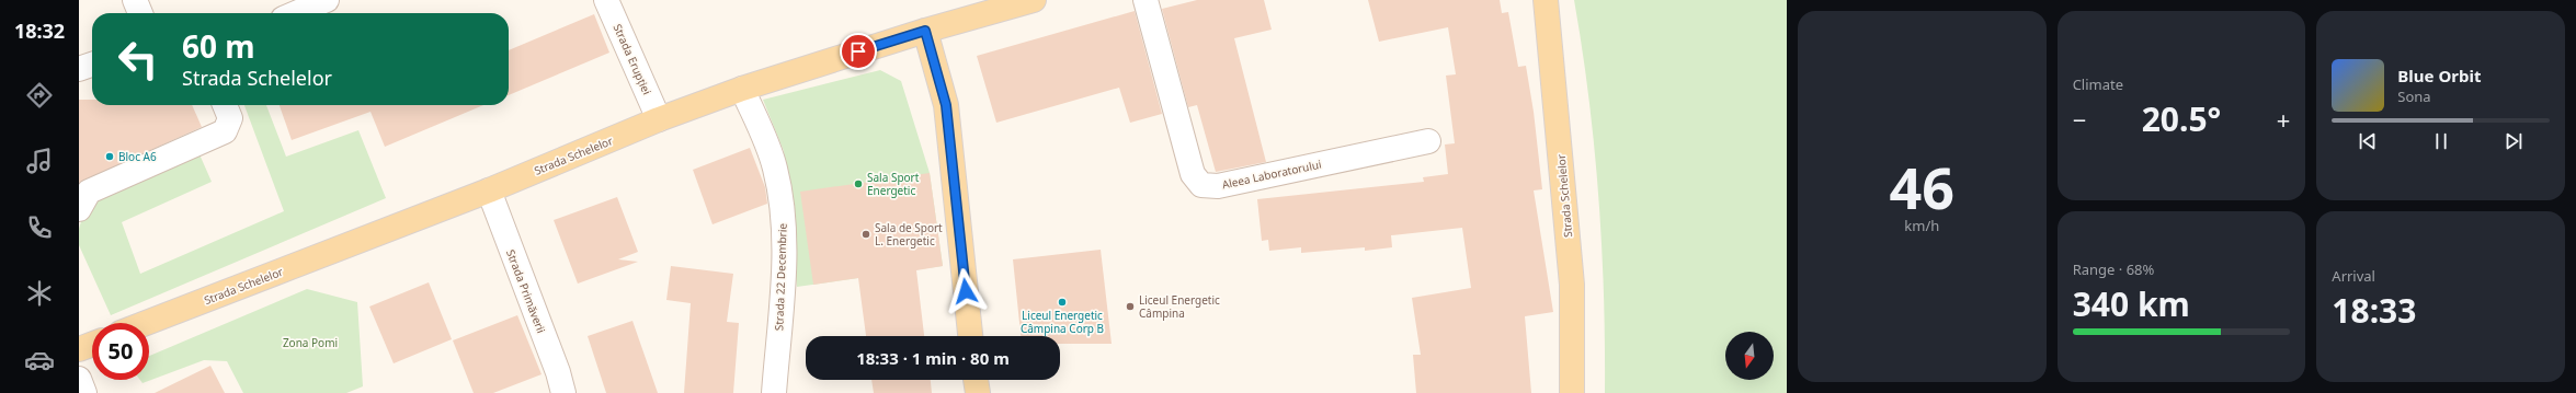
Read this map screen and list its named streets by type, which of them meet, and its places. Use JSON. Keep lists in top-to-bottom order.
{
  "streets": {
    "main road": ["Strada Schelelor"],
    "street": [
      "Strada Erupției",
      "Aleea Laboratorului",
      "Strada 22 Decembrie",
      "Strada Primăverii"
    ]
  },
  "crossings": [
    ["Strada Erupției", "Strada Schelelor"],
    ["Strada Schelelor", "Strada 22 Decembrie"],
    ["Strada Schelelor", "Strada Primăverii"]
  ],
  "parks": ["Zona Pomi"],
  "places": [
    "Bloc A6",
    "Sala Sport Energetic",
    "Sala de Sport L. Energetic",
    "Liceul Energetic Câmpina Corp B",
    "Liceul Energetic Câmpina"
  ],
  "north": "bottom",
  "page": {
    "tabs": "18:32",
    "tile": [
      ["46", "km/h"],
      "Climate",
      ["Range · 68%", "340 km"],
      ["Arrival", "18:33"]
    ],
    "turn": ["60 m", "Strada Schelelor"],
    "song": ["Blue Orbit", "Sona"],
    "heat": ["−", "20.5°", "+"],
    "limit": "50",
    "trip": "18:33 · 1 min · 80 m"
  }
}
